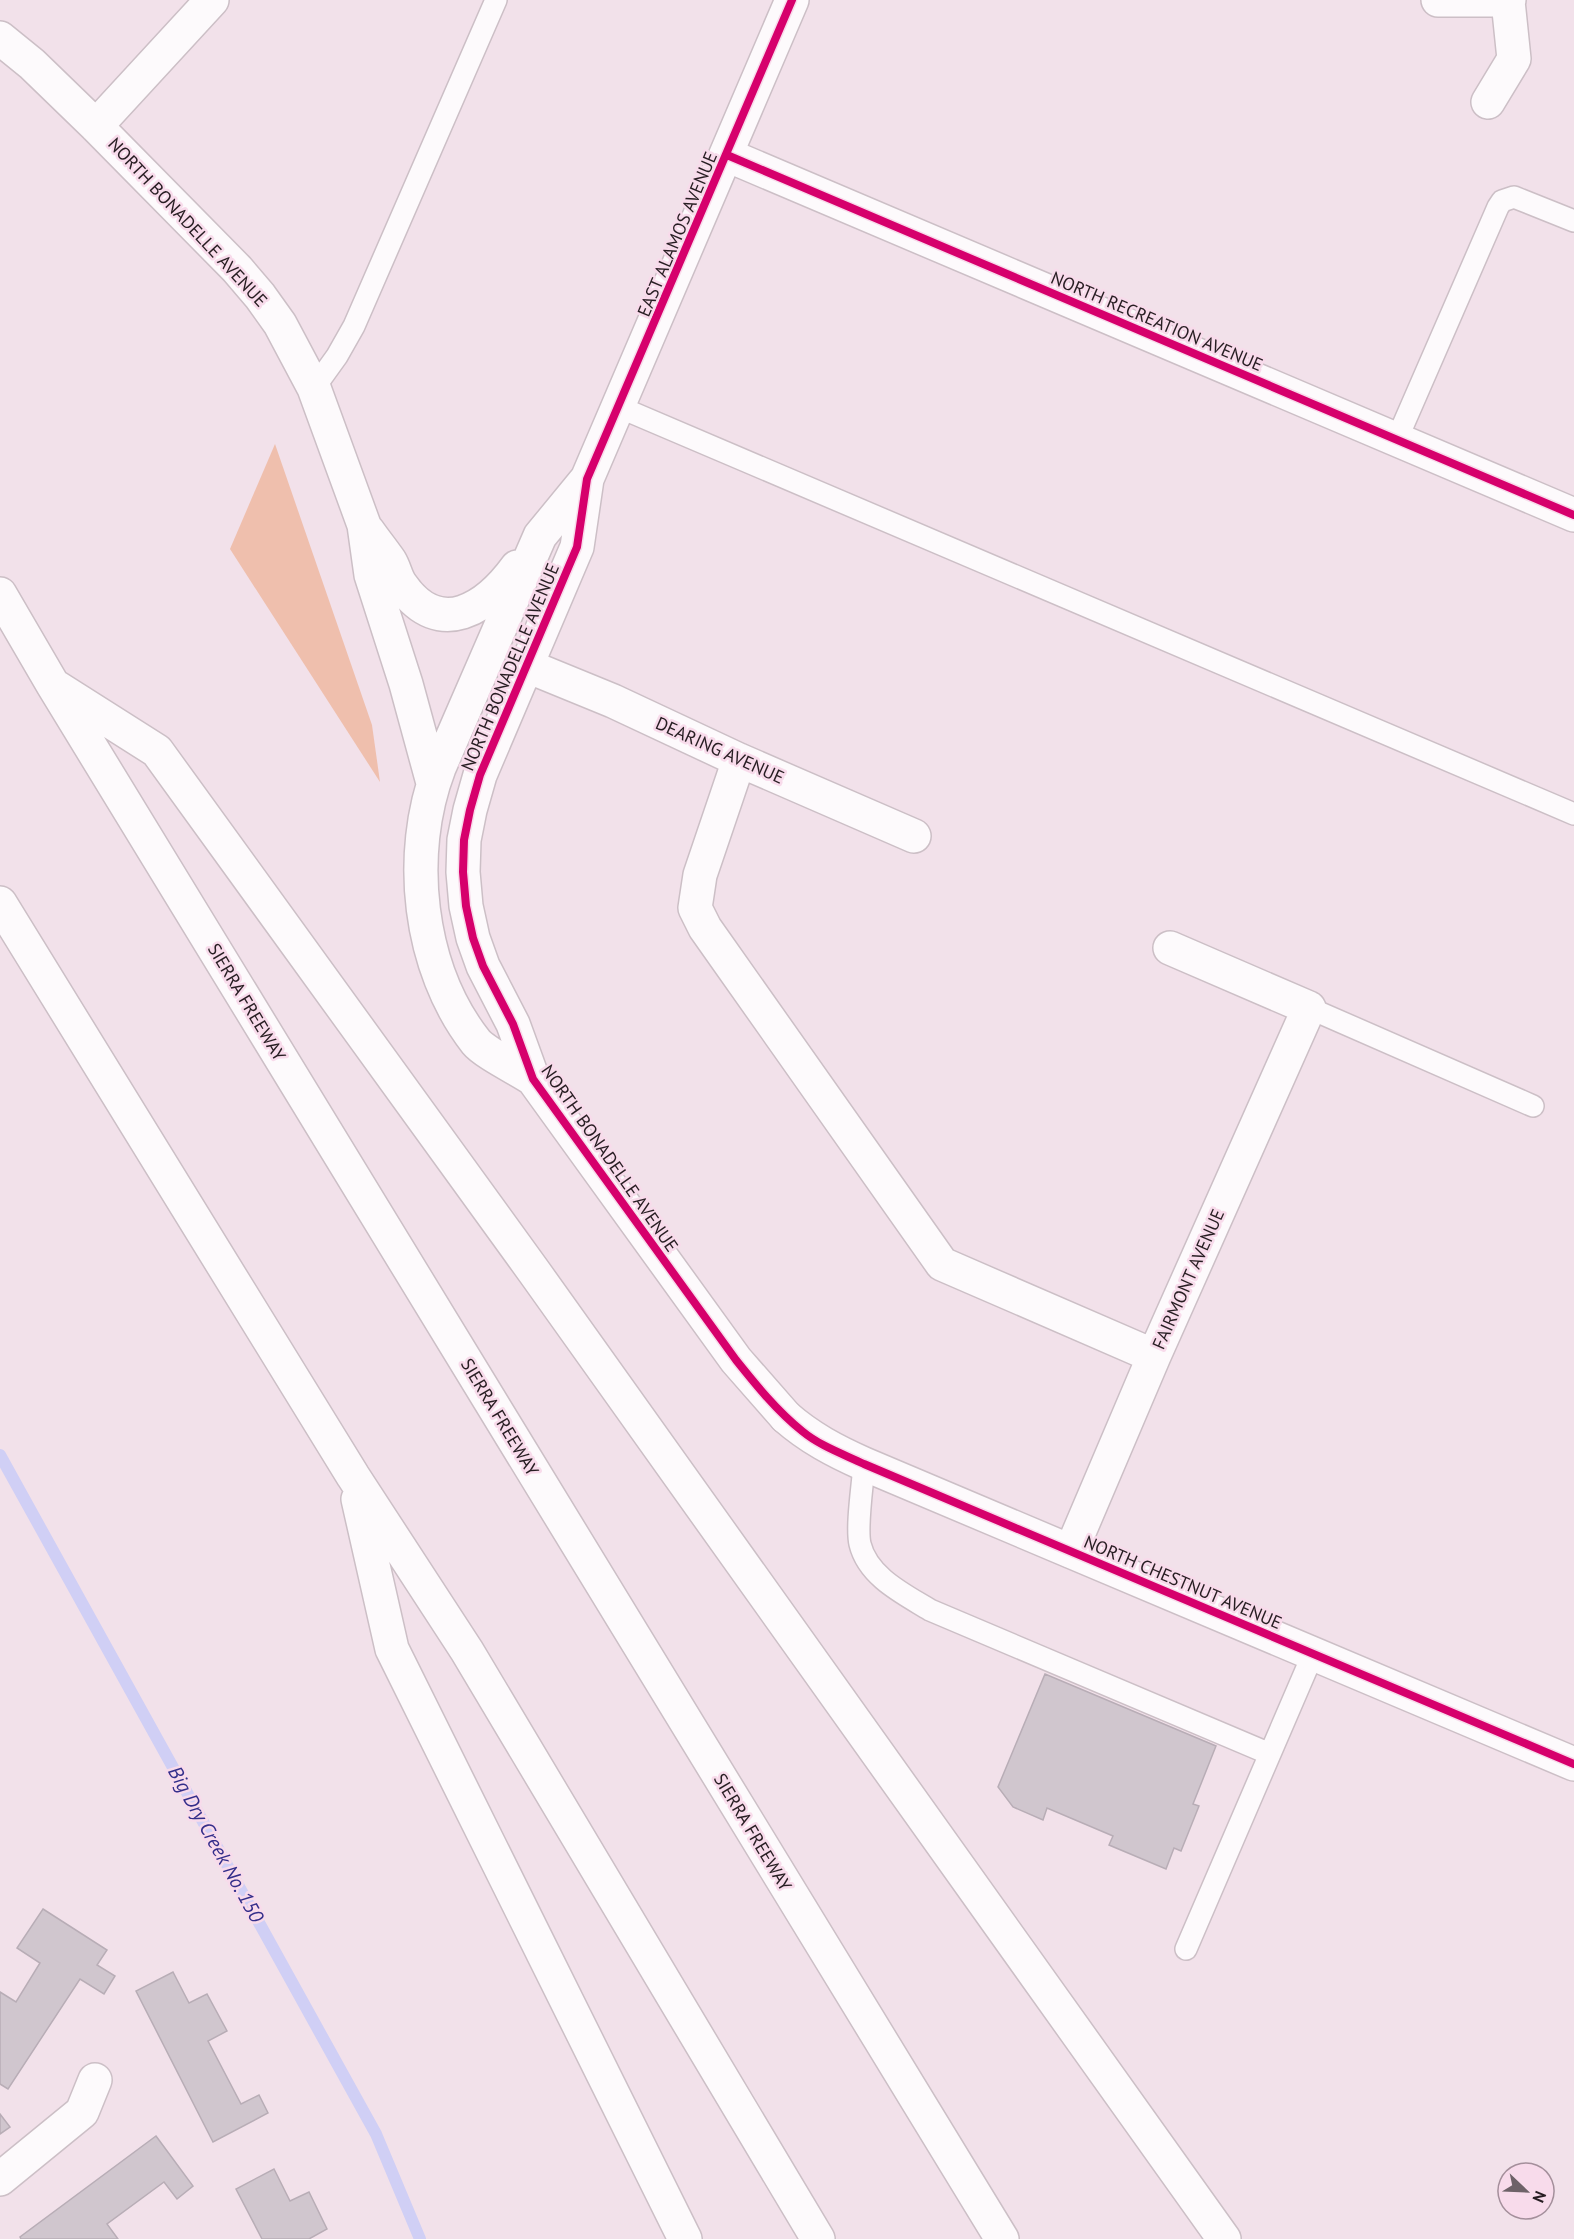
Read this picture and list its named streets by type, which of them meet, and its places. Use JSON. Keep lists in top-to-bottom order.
{
  "streets": {
    "main road": [
      "NORTH BONADELLE AVENUE",
      "EAST ALAMOS AVENUE",
      "NORTH RECREATION AVENUE",
      "DEARING AVENUE",
      "SIERRA FREEWAY",
      "FAIRMONT AVENUE",
      "NORTH CHESTNUT AVENUE"
    ]
  },
  "crossings": [
    ["NORTH BONADELLE AVENUE", "EAST ALAMOS AVENUE"],
    ["NORTH BONADELLE AVENUE", "DEARING AVENUE"],
    ["NORTH BONADELLE AVENUE", "NORTH CHESTNUT AVENUE"],
    ["EAST ALAMOS AVENUE", "NORTH RECREATION AVENUE"],
    ["FAIRMONT AVENUE", "NORTH CHESTNUT AVENUE"]
  ],
  "water": ["Big Dry Creek No. 150"],
  "north": "bottom right"
}
